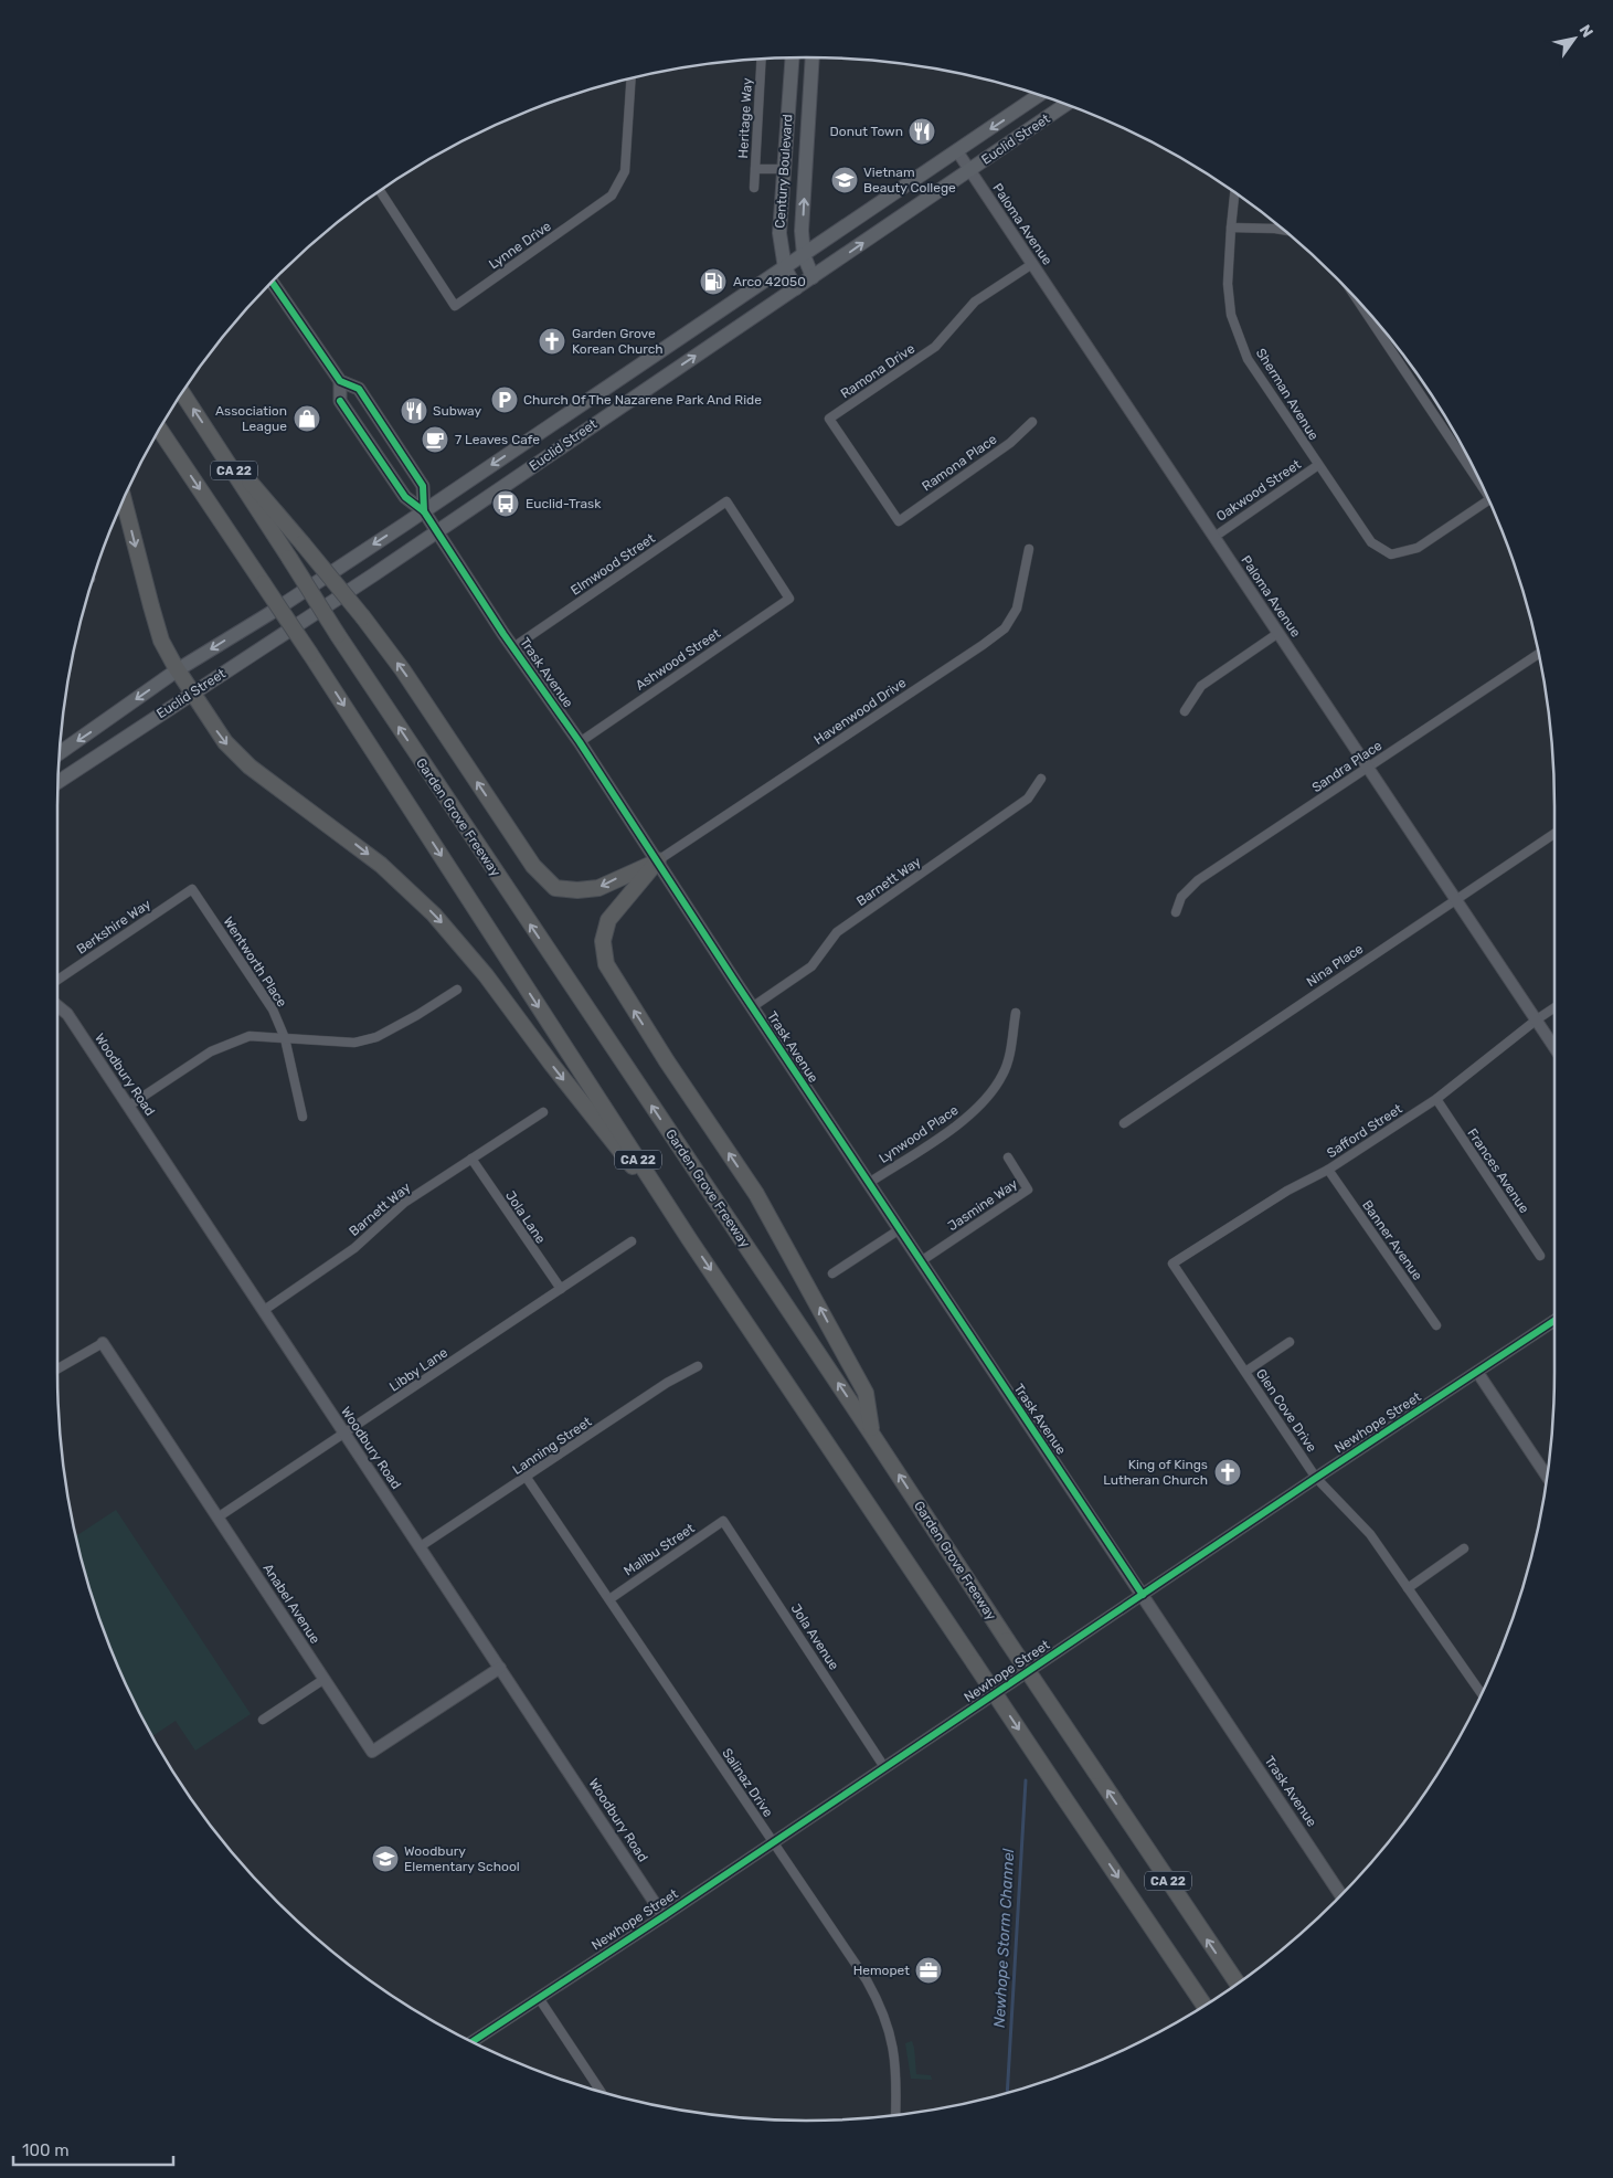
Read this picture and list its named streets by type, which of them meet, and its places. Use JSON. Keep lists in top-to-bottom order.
{
  "streets": {
    "highway": ["CA 22", "Garden Grove Freeway"],
    "main road": ["Euclid Street", "Century Boulevard", "Trask Avenue"],
    "street": [
      "Heritage Way",
      "Paloma Avenue",
      "Lynne Drive",
      "Ramona Drive",
      "Sherman Avenue",
      "Ramona Place",
      "Oakwood Street",
      "Elmwood Street",
      "Ashwood Street",
      "Havenwood Drive",
      "Sandra Place",
      "Barnett Way",
      "Berkshire Way",
      "Wentworth Place",
      "Nina Place",
      "Woodbury Road",
      "Safford Street",
      "Lynwood Place",
      "Frances Avenue",
      "Jasmine Way",
      "Jola Lane",
      "Banner Avenue",
      "Libby Lane",
      "Glen Cove Drive",
      "Newhope Street",
      "Lanning Street",
      "Malibu Street",
      "Anabel Avenue",
      "Jola Avenue",
      "Salinaz Drive"
    ]
  },
  "crossings": [
    ["Euclid Street", "Century Boulevard"],
    ["Euclid Street", "Paloma Avenue"],
    ["Euclid Street", "Trask Avenue"],
    ["Paloma Avenue", "Ramona Drive"],
    ["Paloma Avenue", "Oakwood Street"],
    ["Paloma Avenue", "Sandra Place"],
    ["Paloma Avenue", "Nina Place"],
    ["Paloma Avenue", "Safford Street"],
    ["Ramona Drive", "Ramona Place"],
    ["Sherman Avenue", "Oakwood Street"],
    ["Elmwood Street", "Ashwood Street"],
    ["Elmwood Street", "Trask Avenue"],
    ["Ashwood Street", "Trask Avenue"],
    ["Trask Avenue", "Havenwood Drive"],
    ["Trask Avenue", "Barnett Way"],
    ["Trask Avenue", "Lynwood Place"],
    ["Trask Avenue", "Jasmine Way"],
    ["Trask Avenue", "Newhope Street"],
    ["Barnett Way", "Woodbury Road"],
    ["Barnett Way", "Jola Lane"],
    ["Berkshire Way", "Wentworth Place"],
    ["Woodbury Road", "Libby Lane"],
    ["Woodbury Road", "Newhope Street"],
    ["Woodbury Road", "Lanning Street"],
    ["Woodbury Road", "Anabel Avenue"],
    ["Safford Street", "Frances Avenue"],
    ["Safford Street", "Banner Avenue"],
    ["Safford Street", "Glen Cove Drive"],
    ["Jola Lane", "Libby Lane"],
    ["Libby Lane", "Anabel Avenue"],
    ["Glen Cove Drive", "Newhope Street"],
    ["Newhope Street", "Jola Avenue"],
    ["Newhope Street", "Salinaz Drive"],
    ["Lanning Street", "Salinaz Drive"],
    ["Malibu Street", "Jola Avenue"],
    ["Malibu Street", "Salinaz Drive"]
  ],
  "water": ["Newhope Storm Channel"],
  "places": {
    "restaurant": ["Donut Town", "Subway"],
    "school or university": ["Vietnam Beauty College", "Woodbury Elementary School"],
    "fuel station": ["Arco 42050"],
    "church": ["Garden Grove Korean Church", "King of Kings Lutheran Church"],
    "parking": ["Church Of The Nazarene Park And Ride"],
    "shop": ["Association League"],
    "cafe": ["7 Leaves Cafe"],
    "bus stop": ["Euclid-Trask"],
    "office": ["Hemopet"]
  },
  "scale_bar": "100 m",
  "north": "top right"
}
